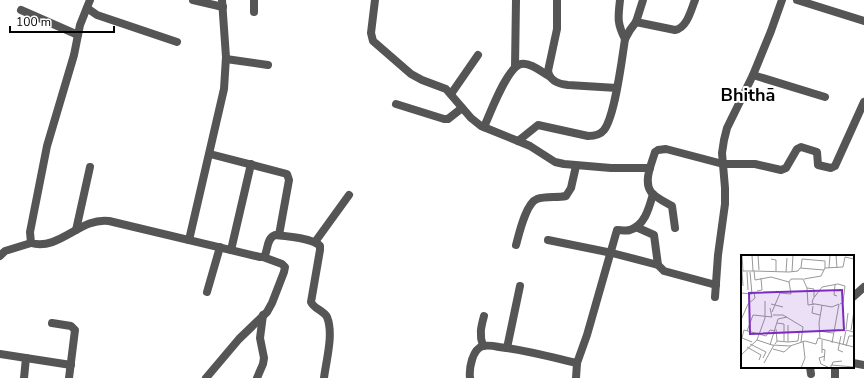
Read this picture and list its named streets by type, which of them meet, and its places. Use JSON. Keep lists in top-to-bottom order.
{
  "districts": ["Bhithā"],
  "scale_bar": "100 m"
}
